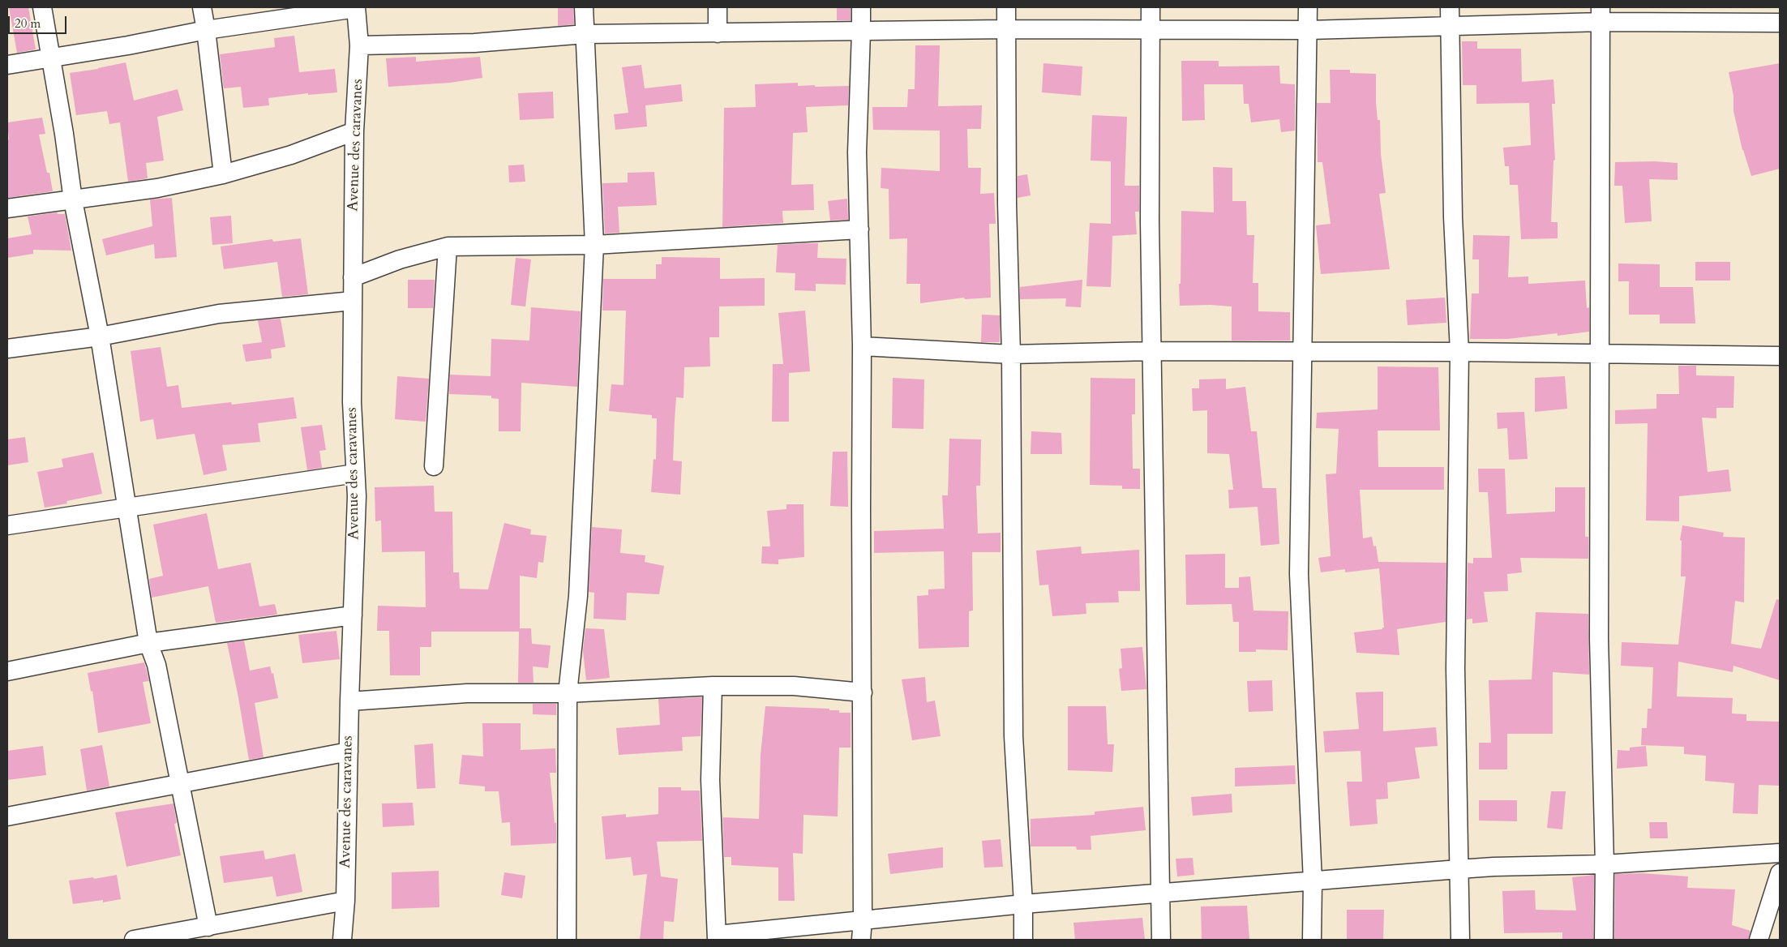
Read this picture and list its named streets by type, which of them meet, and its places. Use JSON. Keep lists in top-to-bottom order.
{
  "streets": {
    "street": ["Avenue des caravanes"]
  },
  "scale_bar": "20 m"
}
